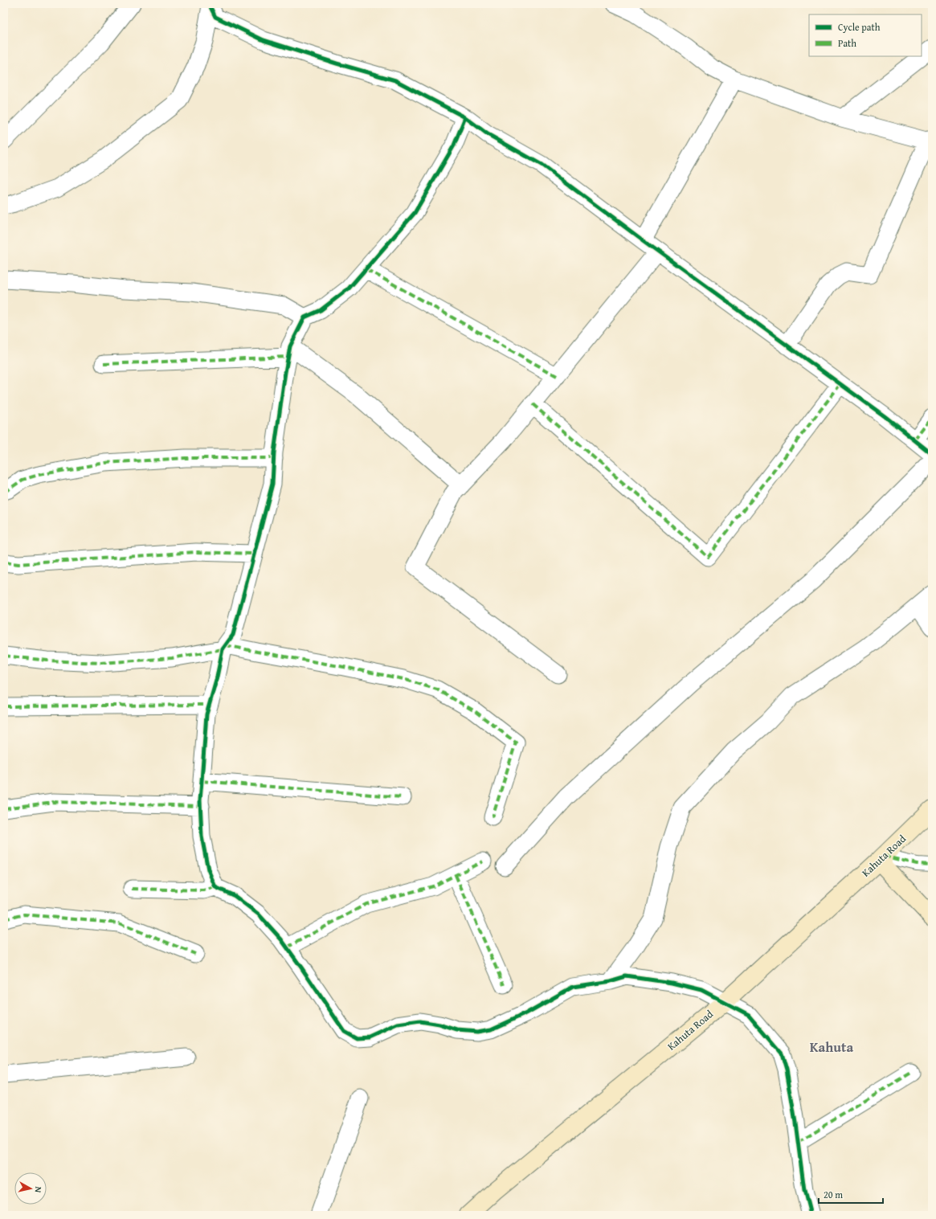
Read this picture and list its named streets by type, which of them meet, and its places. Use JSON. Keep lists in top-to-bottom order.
{
  "streets": {
    "main road": ["Kahuta Road"]
  },
  "districts": ["Kahuta"],
  "legend": ["Cycle path", "Path"],
  "scale_bar": "20 m",
  "north": "right"
}
